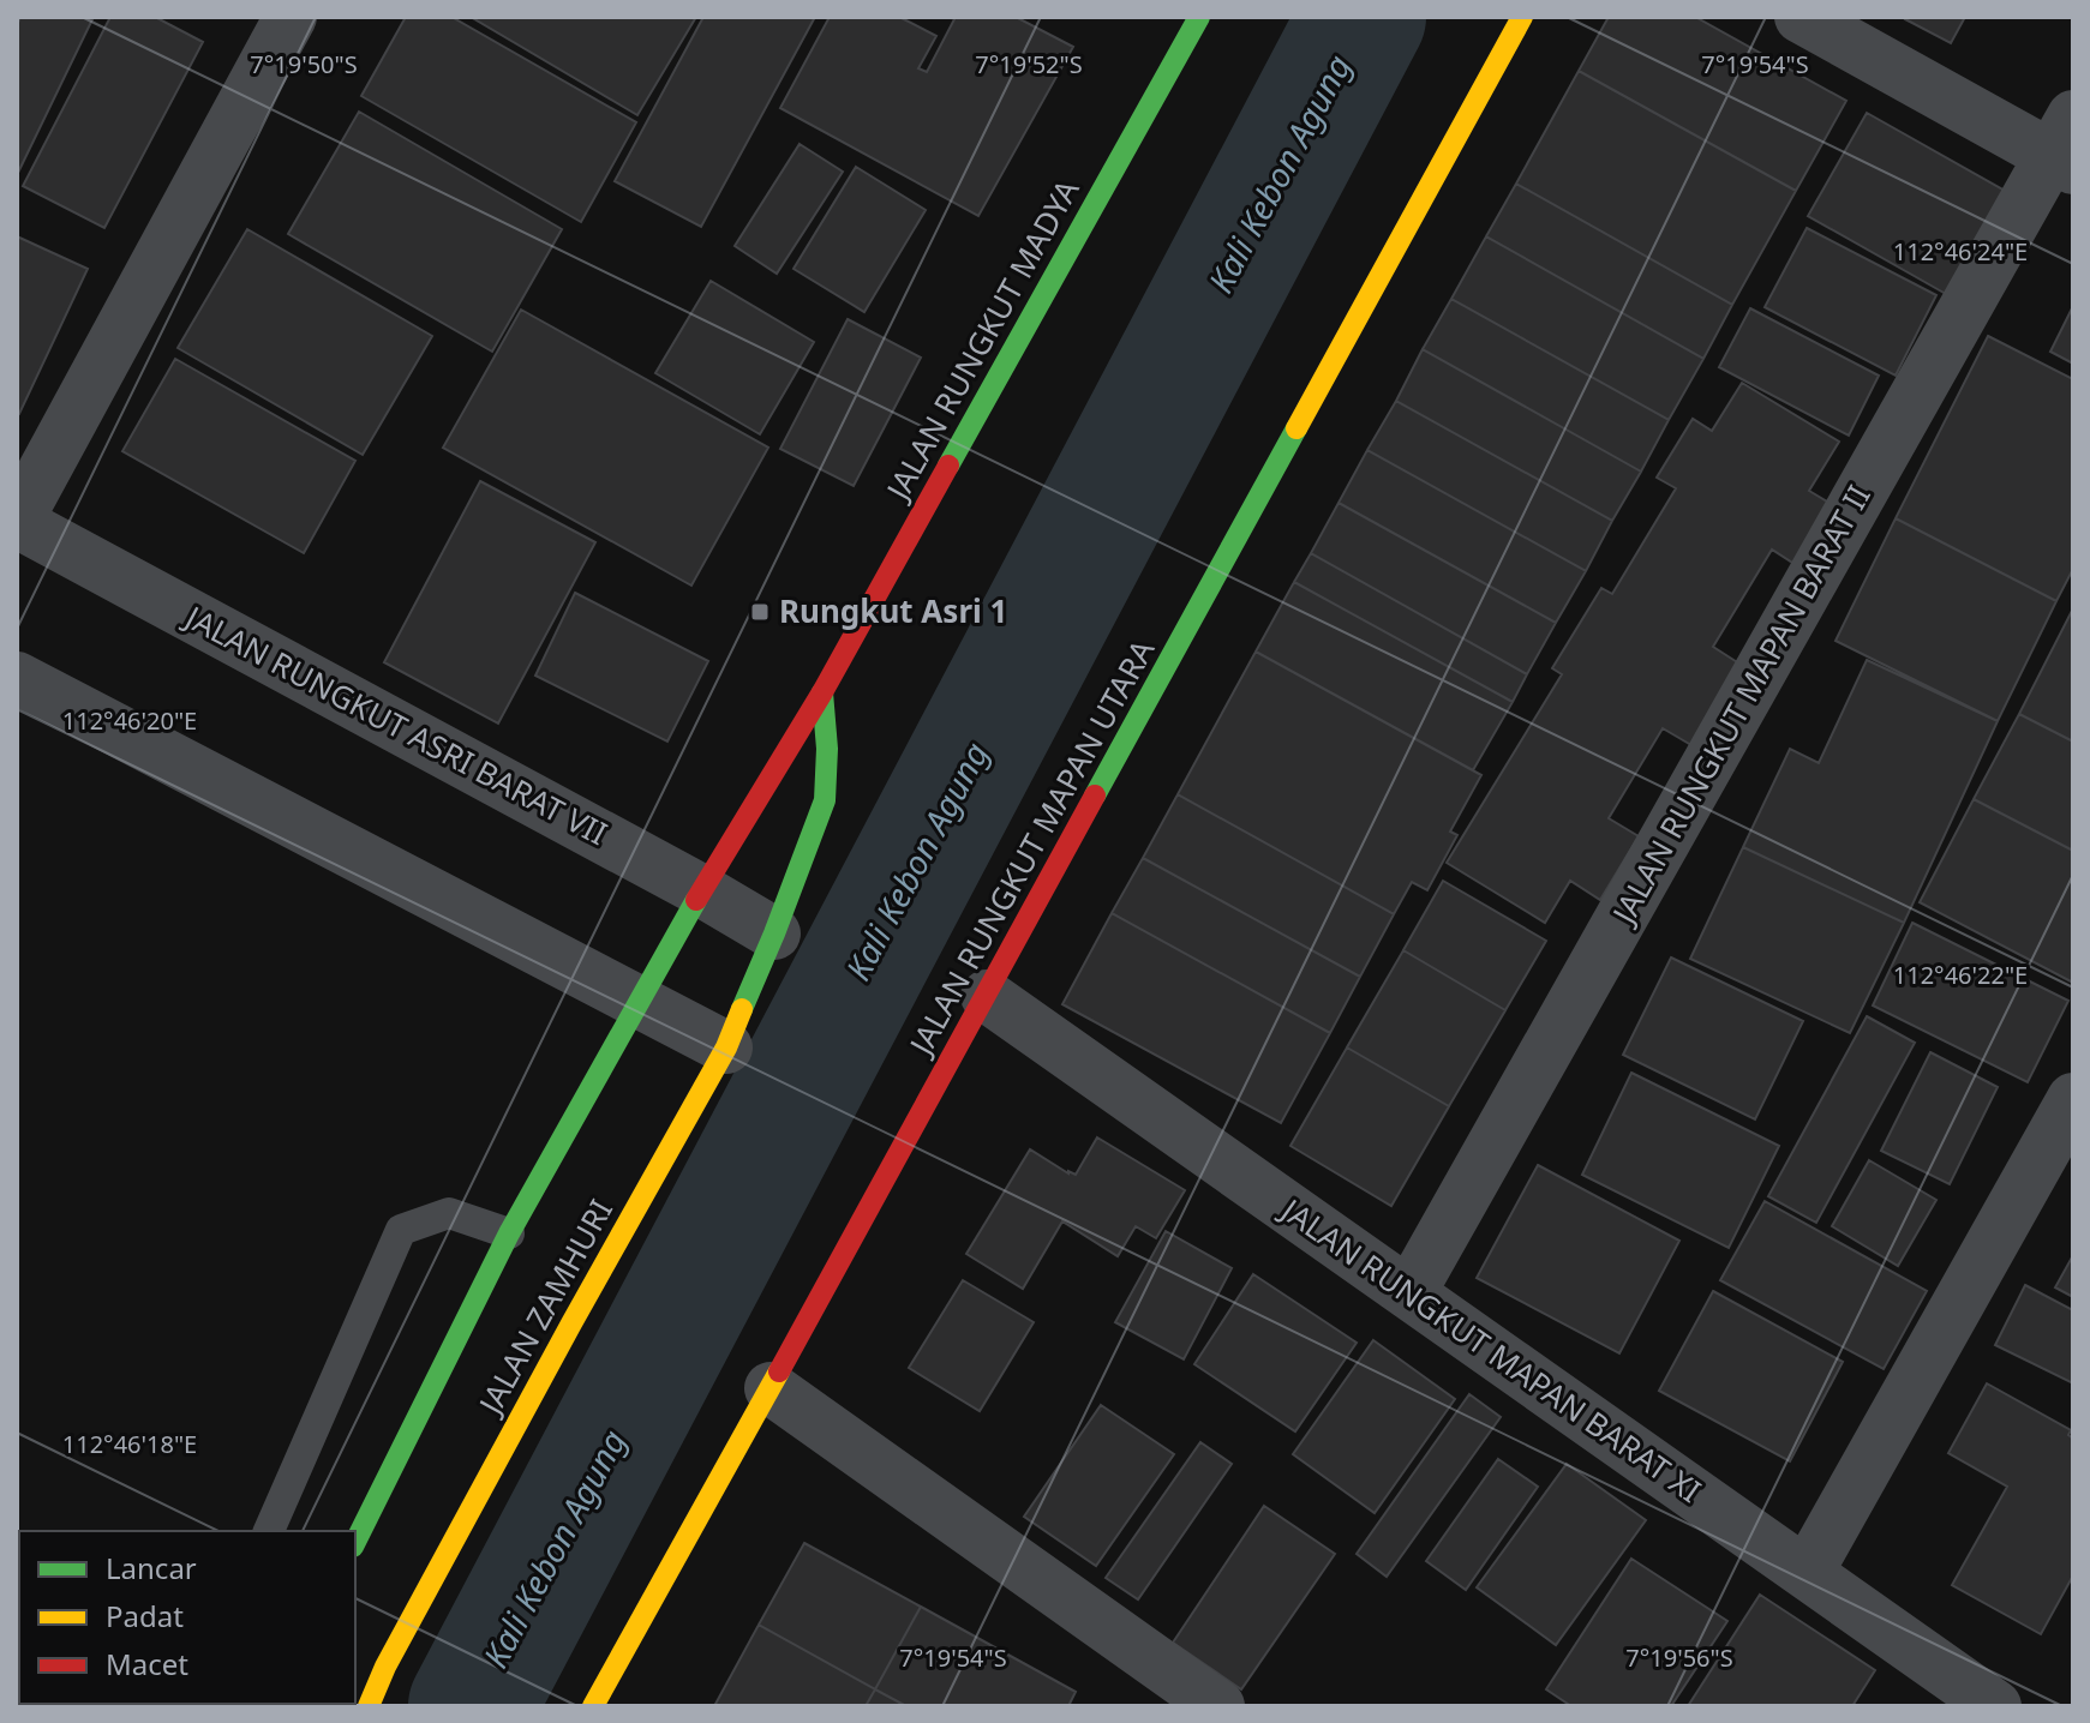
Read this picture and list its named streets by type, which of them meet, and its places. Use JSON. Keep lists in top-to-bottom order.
{
  "streets": {
    "main road": ["JALAN RUNGKUT MADYA", "JALAN RUNGKUT MAPAN UTARA", "JALAN ZAMHURI"],
    "street": ["JALAN RUNGKUT MAPAN BARAT II", "JALAN RUNGKUT ASRI BARAT VII", "JALAN RUNGKUT MAPAN BARAT XI"]
  },
  "crossings": [
    ["JALAN RUNGKUT MADYA", "JALAN RUNGKUT ASRI BARAT VII"],
    ["JALAN RUNGKUT MADYA", "JALAN ZAMHURI"],
    ["JALAN RUNGKUT MAPAN BARAT II", "JALAN RUNGKUT MAPAN BARAT XI"],
    ["JALAN RUNGKUT ASRI BARAT VII", "JALAN ZAMHURI"],
    ["JALAN RUNGKUT MAPAN UTARA", "JALAN RUNGKUT MAPAN BARAT XI"]
  ],
  "water": ["Kali Kebon Agung"],
  "places": {
    "transit": ["Rungkut Asri 1"]
  },
  "legend": ["Lancar", "Padat", "Macet"],
  "coordinates": [
    "7°19'50\"S",
    "7°19'52\"S",
    "7°19'54\"S",
    "112°46'24\"E",
    "112°46'20\"E",
    "112°46'22\"E",
    "112°46'18\"E",
    "7°19'56\"S"
  ]
}
